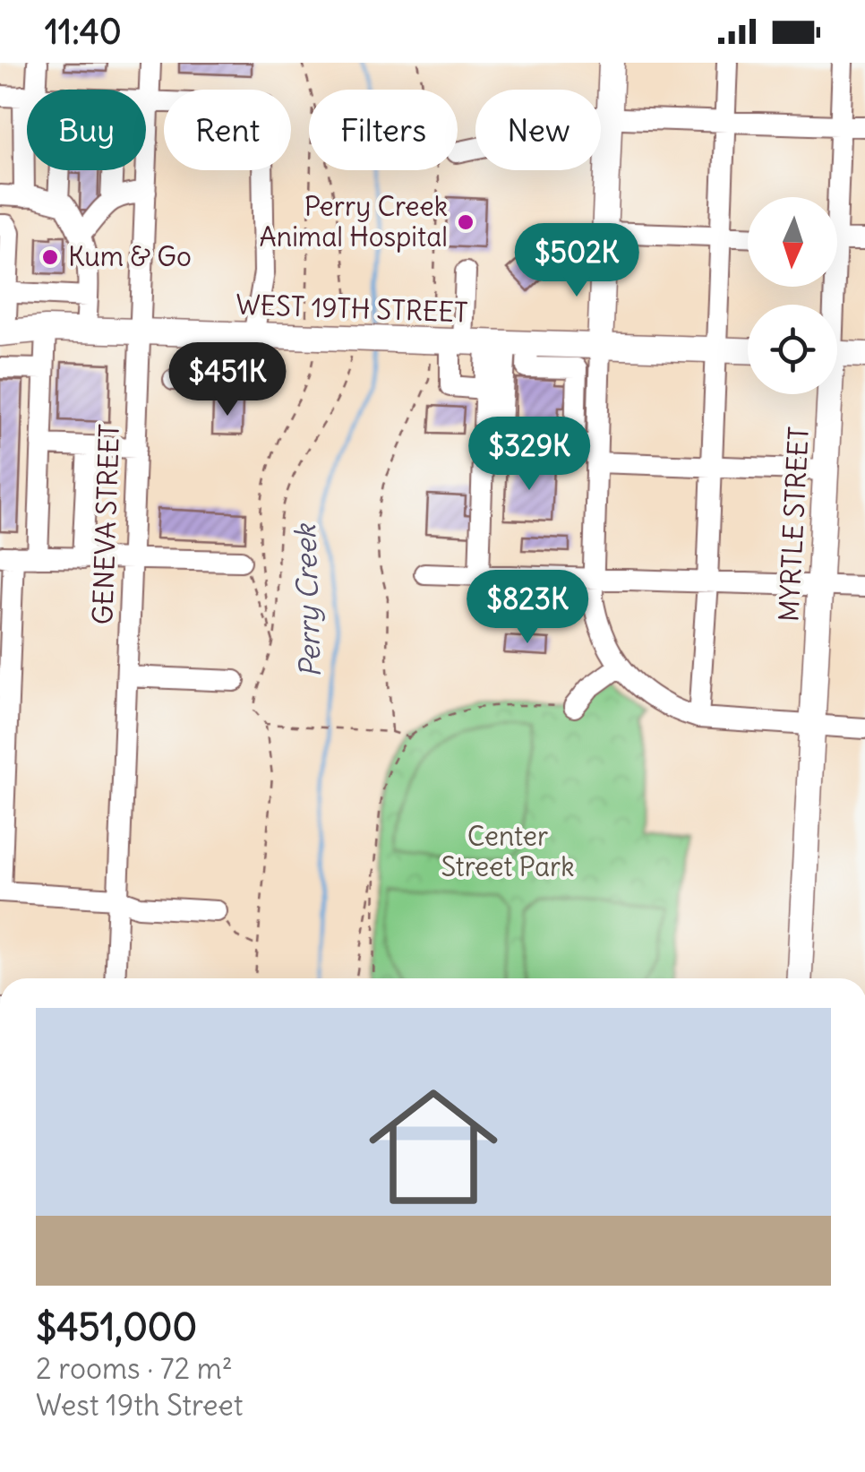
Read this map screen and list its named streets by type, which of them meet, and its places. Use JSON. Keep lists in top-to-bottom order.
{
  "streets": {
    "main road": ["WEST 19TH STREET", "MYRTLE STREET"],
    "street": ["GENEVA STREET"]
  },
  "crossings": [
    ["WEST 19TH STREET", "GENEVA STREET"]
  ],
  "water": ["Perry Creek"],
  "parks": ["Center Street Park"],
  "places": ["Perry Creek Animal Hospital", "Kum & Go"],
  "north": "bottom",
  "page": {
    "status": "11:40",
    "chip": [
      "Buy",
      "Rent",
      "Filters",
      "New"
    ],
    "price": [
      "$502K",
      "$451K",
      "$329K",
      "$823K"
    ],
    "list": [
      {
        "name": "$451,000",
        "note": "2 rooms · 72 m² · West 19th Street"
      }
    ]
  }
}
